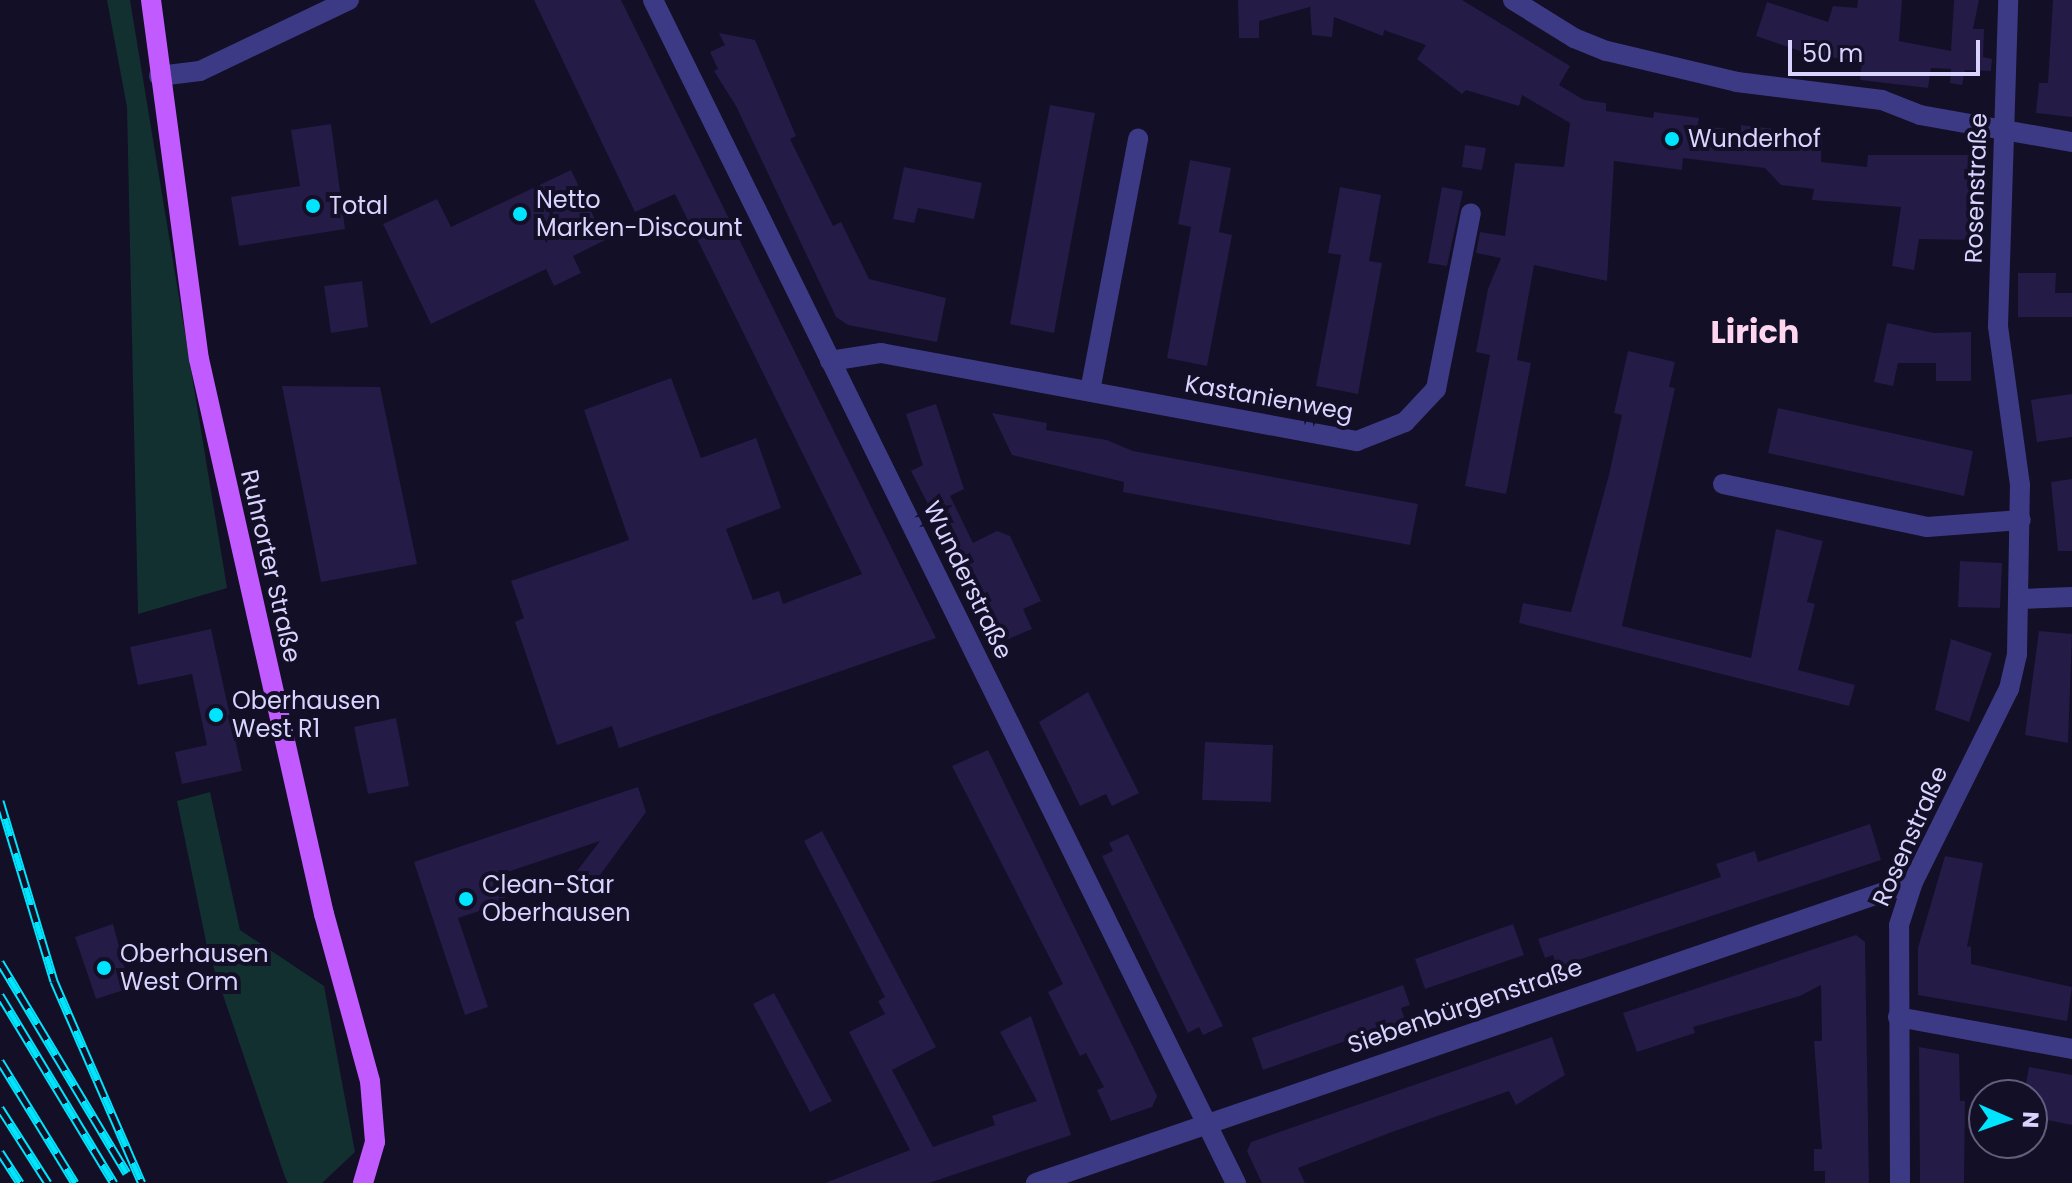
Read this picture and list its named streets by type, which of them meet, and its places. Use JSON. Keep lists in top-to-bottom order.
{
  "streets": {
    "main road": ["Ruhrorter Straße"],
    "street": [
      "Rosenstraße",
      "Kastanienweg",
      "Wunderstraße",
      "Siebenbürgenstraße"
    ]
  },
  "crossings": [
    ["Rosenstraße", "Siebenbürgenstraße"],
    ["Kastanienweg", "Wunderstraße"],
    ["Wunderstraße", "Siebenbürgenstraße"]
  ],
  "districts": ["Lirich"],
  "places": [
    "Wunderhof",
    "Total",
    "Netto Marken-Discount",
    "Oberhausen West R1",
    "Clean-Star Oberhausen",
    "Oberhausen West Orm"
  ],
  "scale_bar": "50 m",
  "north": "right"
}
